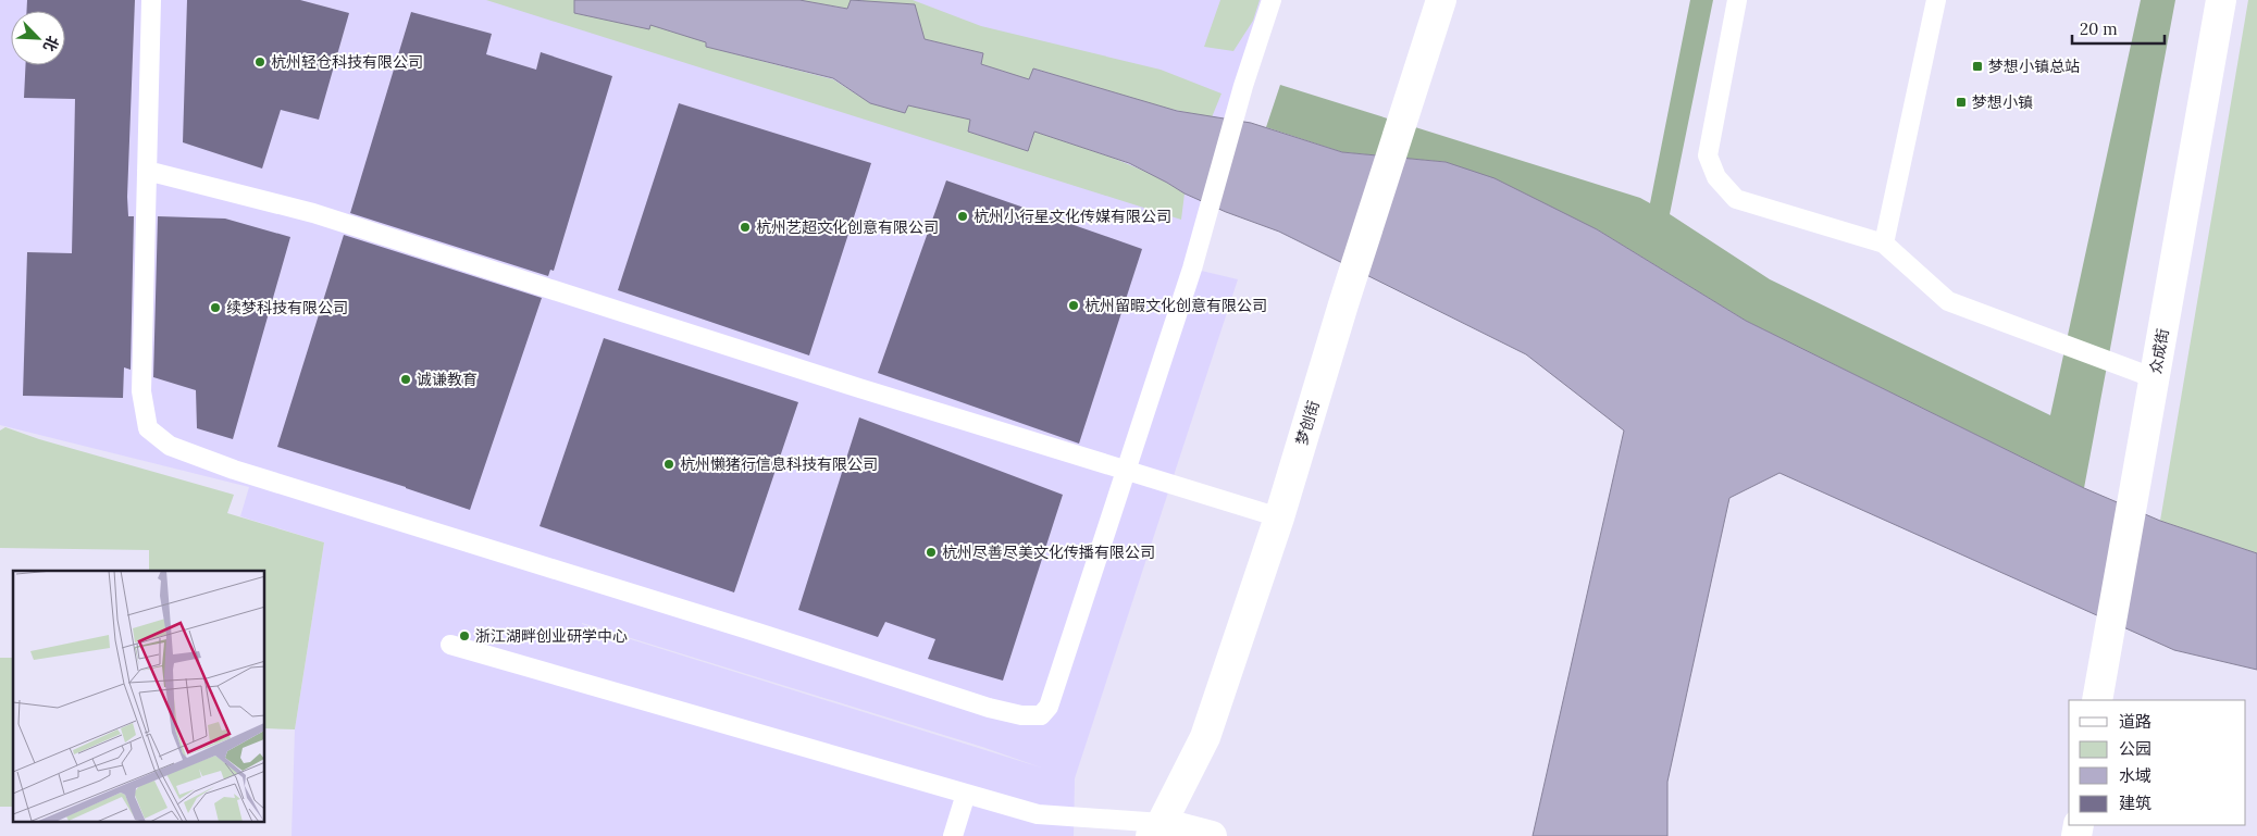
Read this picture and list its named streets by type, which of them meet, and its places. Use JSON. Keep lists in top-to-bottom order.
{
  "streets": {
    "street": ["众成街", "梦创街"]
  },
  "places": {
    "other": [
      "杭州轻仓科技有限公司",
      "杭州小行星文化传媒有限公司",
      "杭州艺超文化创意有限公司",
      "杭州留暇文化创意有限公司",
      "续梦科技有限公司",
      "诚谦教育",
      "杭州懒猪行信息科技有限公司",
      "杭州尽善尽美文化传播有限公司",
      "浙江湖畔创业研学中心"
    ],
    "transit": ["梦想小镇总站", "梦想小镇"]
  },
  "legend": [
    "道路",
    "公园",
    "水域",
    "建筑"
  ],
  "scale_bar": "20 m",
  "north": "bottom right"
}
